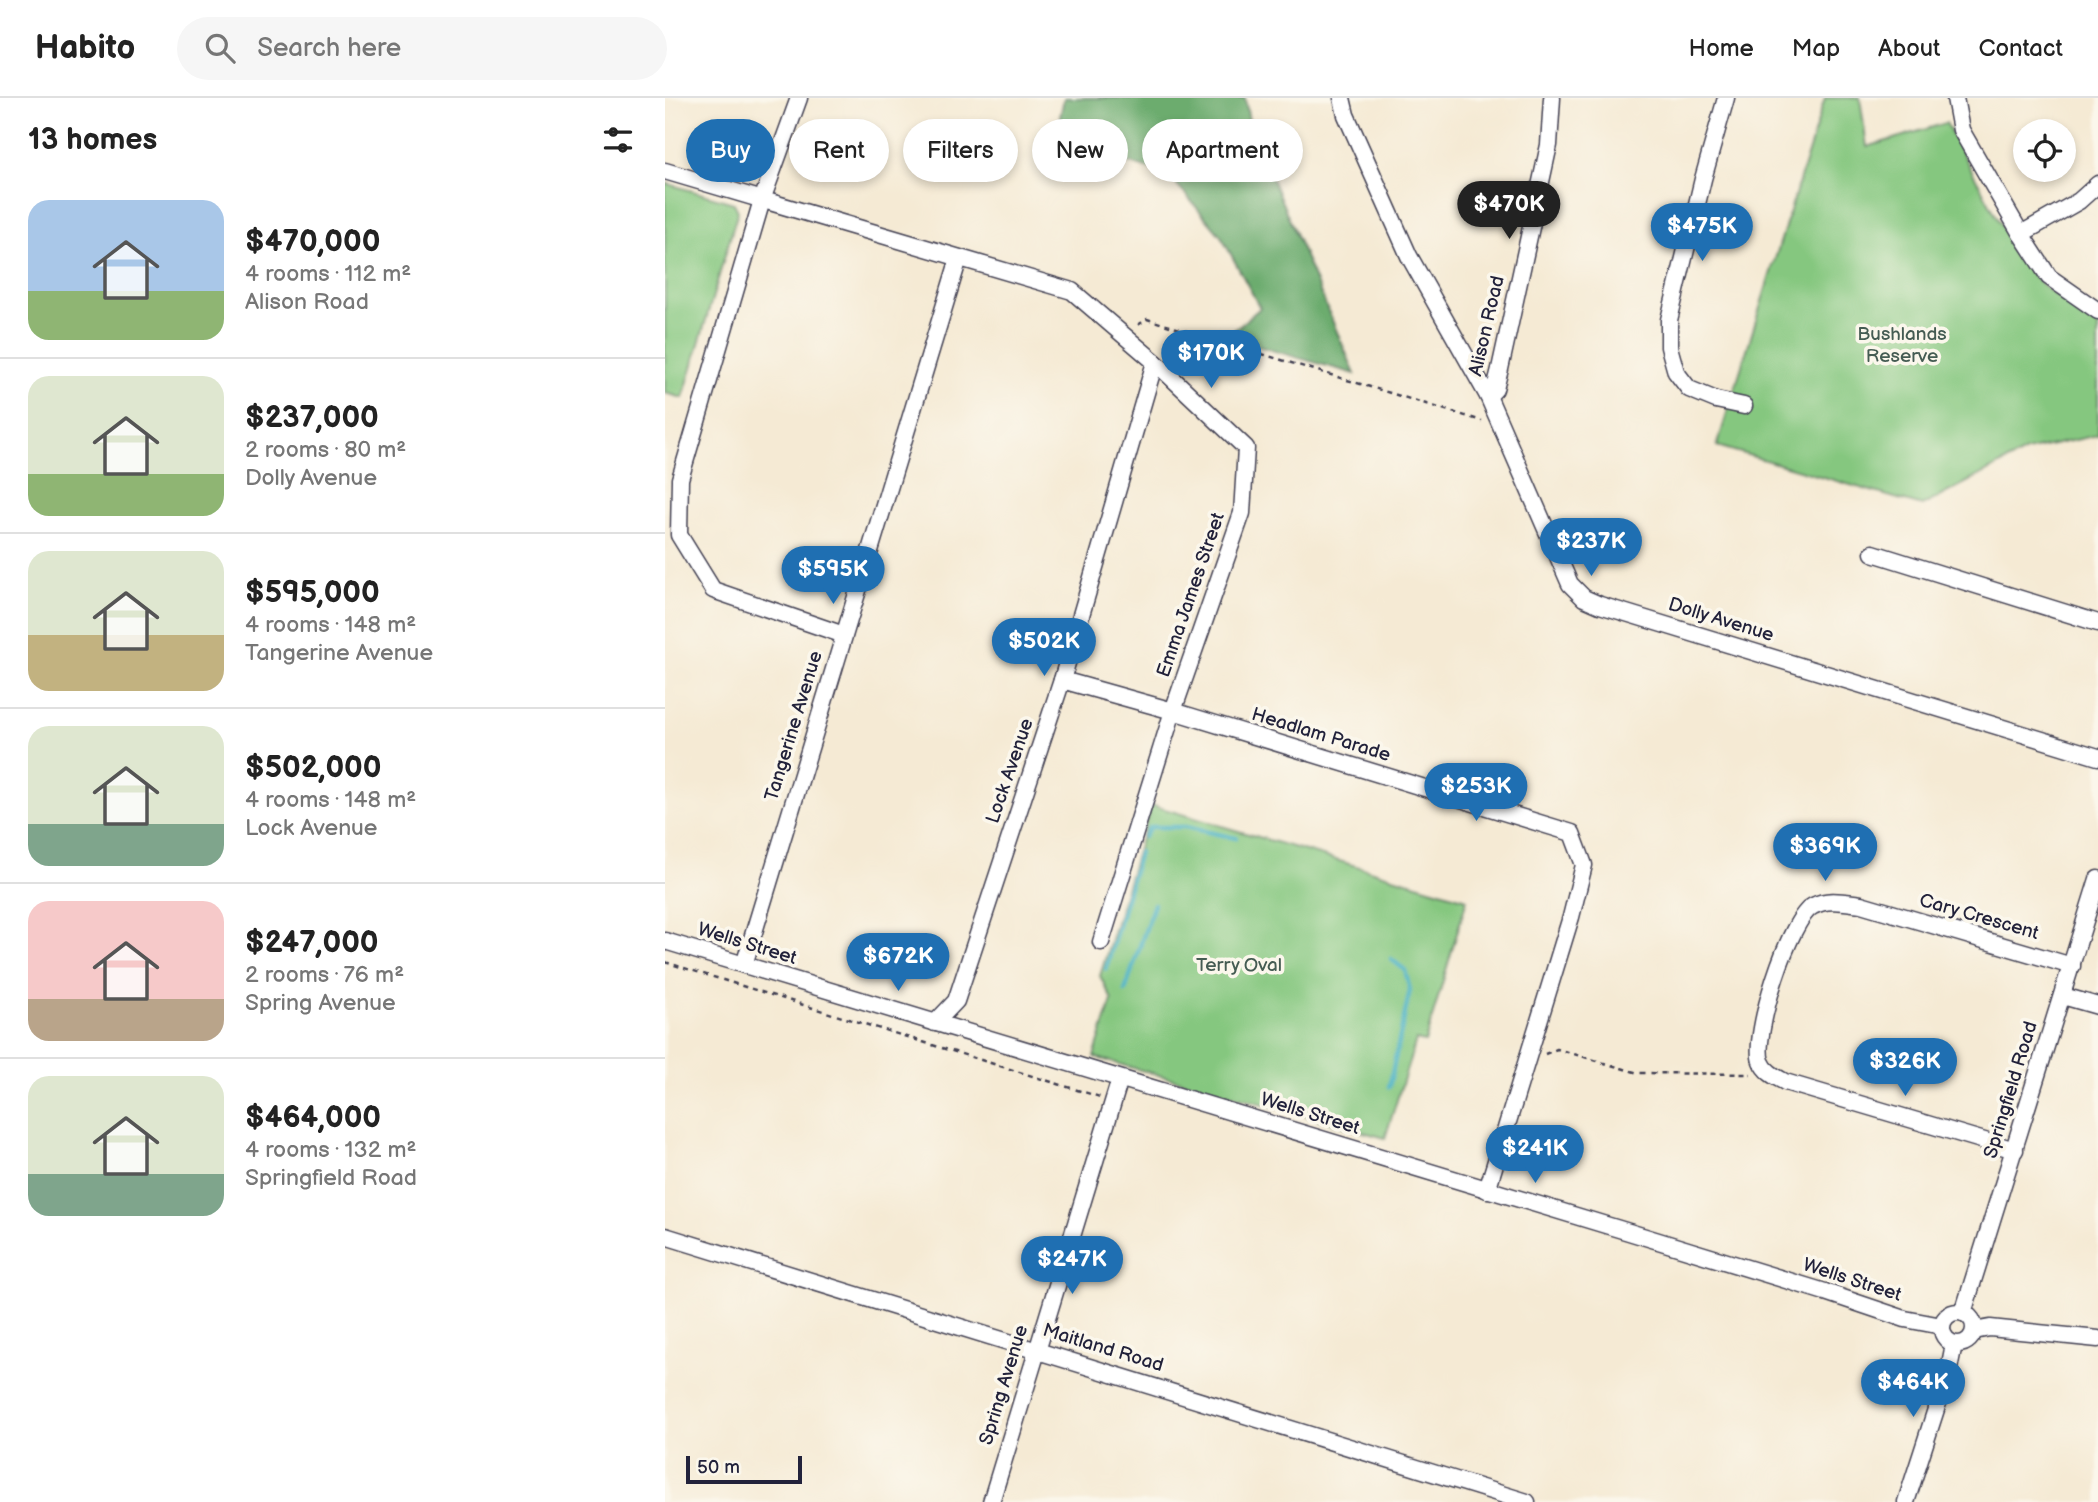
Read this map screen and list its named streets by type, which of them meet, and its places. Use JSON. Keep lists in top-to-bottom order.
{
  "streets": {
    "street": [
      "Alison Road",
      "Emma James Street",
      "Dolly Avenue",
      "Tangerine Avenue",
      "Headlam Parade",
      "Lock Avenue",
      "Cary Crescent",
      "Wells Street",
      "Springfield Road",
      "Maitland Road",
      "Spring Avenue"
    ]
  },
  "crossings": [
    ["Alison Road", "Dolly Avenue"],
    ["Emma James Street", "Tangerine Avenue"],
    ["Emma James Street", "Headlam Parade"],
    ["Emma James Street", "Lock Avenue"],
    ["Tangerine Avenue", "Wells Street"],
    ["Headlam Parade", "Lock Avenue"],
    ["Headlam Parade", "Wells Street"],
    ["Lock Avenue", "Wells Street"],
    ["Cary Crescent", "Springfield Road"],
    ["Wells Street", "Springfield Road"],
    ["Wells Street", "Spring Avenue"],
    ["Maitland Road", "Spring Avenue"]
  ],
  "parks": ["Bushlands Reserve", "Terry Oval"],
  "scale_bar": "50 m",
  "page": {
    "header": "Habito",
    "search": "Search here",
    "nav": [
      "Home",
      "Map",
      "About",
      "Contact"
    ],
    "heading": "13 homes",
    "chip": [
      "Buy",
      "Rent",
      "Filters",
      "New",
      "Apartment"
    ],
    "price": [
      "$470K",
      "$475K",
      "$170K",
      "$237K",
      "$595K",
      "$502K",
      "$253K",
      "$369K",
      "$672K",
      "$326K",
      "$241K",
      "$247K",
      "$464K"
    ],
    "list": [
      {
        "name": "$470,000",
        "note": "4 rooms · 112 m² · Alison Road"
      },
      {
        "name": "$237,000",
        "note": "2 rooms · 80 m² · Dolly Avenue"
      },
      {
        "name": "$595,000",
        "note": "4 rooms · 148 m² · Tangerine Avenue"
      },
      {
        "name": "$502,000",
        "note": "4 rooms · 148 m² · Lock Avenue"
      },
      {
        "name": "$247,000",
        "note": "2 rooms · 76 m² · Spring Avenue"
      },
      {
        "name": "$464,000",
        "note": "4 rooms · 132 m² · Springfield Road"
      }
    ],
    "scale": "50 m"
  }
}
